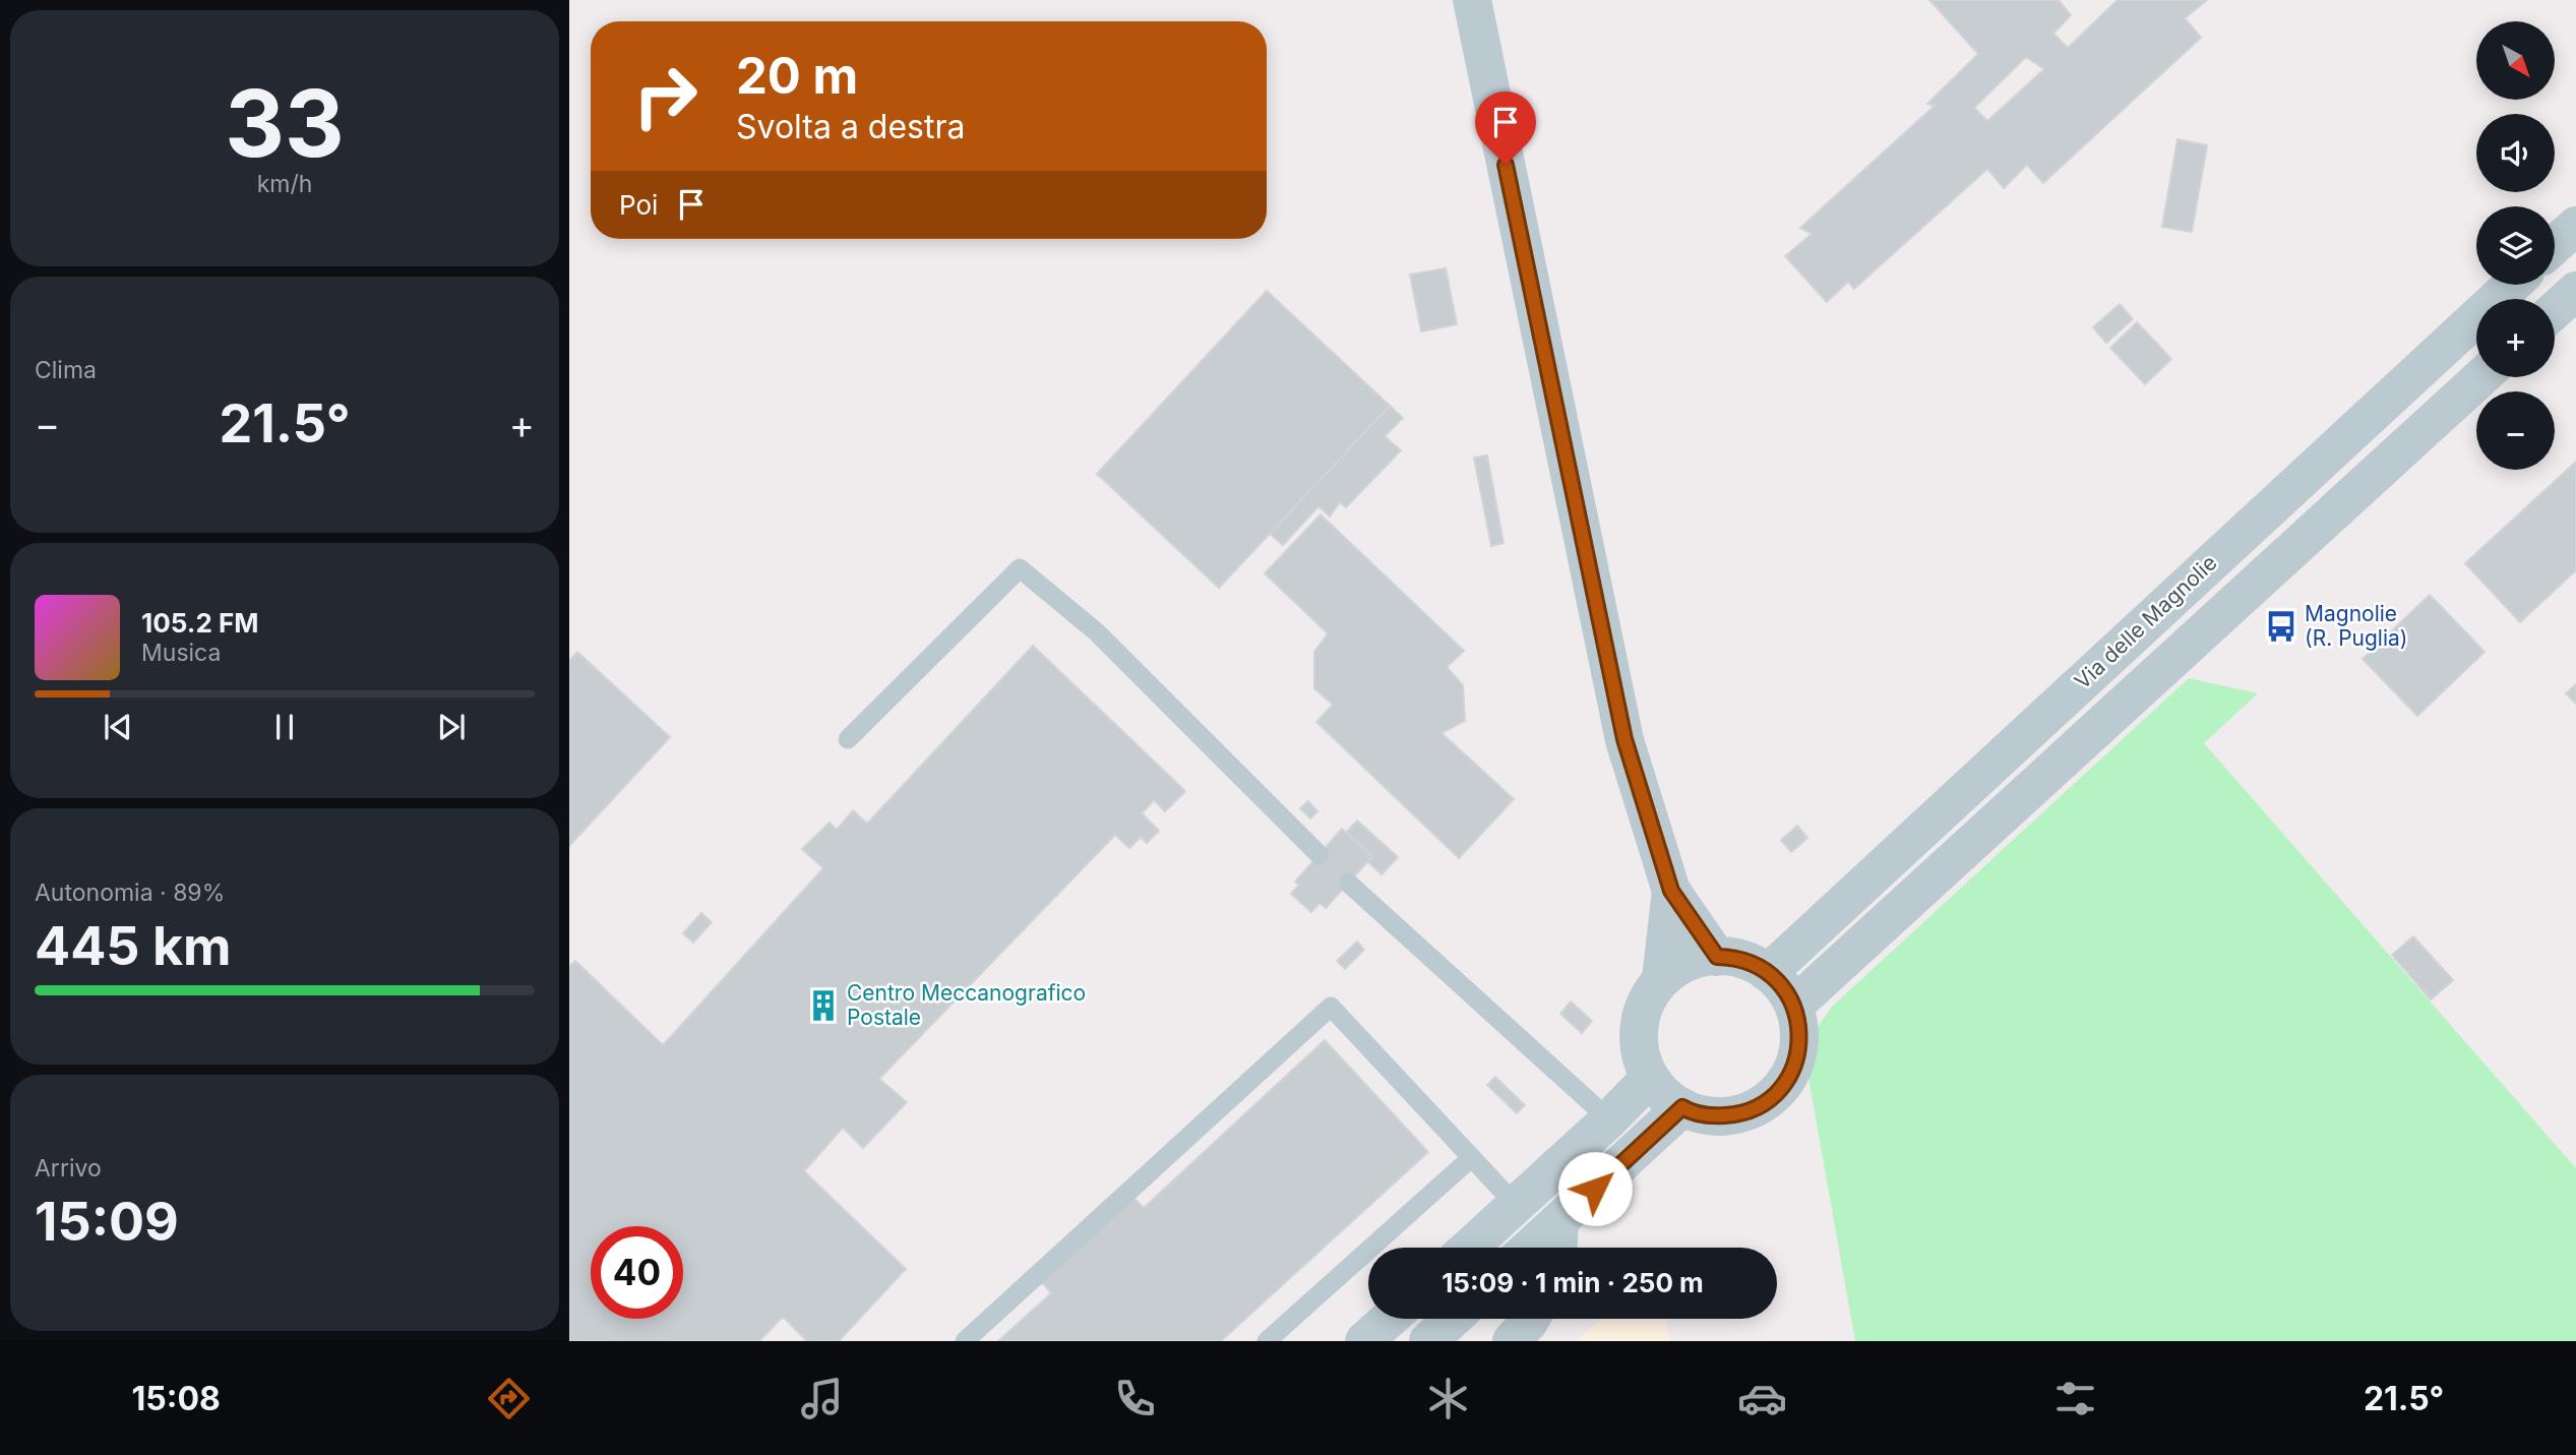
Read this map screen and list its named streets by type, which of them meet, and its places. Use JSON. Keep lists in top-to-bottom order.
{
  "streets": {
    "street": ["Via delle Magnolie"]
  },
  "places": {
    "bus stop": ["Magnolie (R. Puglia)"],
    "building": ["Centro Meccanografico Postale"]
  },
  "north": "bottom right",
  "page": {
    "tile": [
      ["33", "km/h"],
      "Clima",
      ["Autonomia · 89%", "445 km"],
      ["Arrivo", "15:09"]
    ],
    "map_buttons": ["+", "−"],
    "turn": ["20 m", "Svolta a destra"],
    "then": "Poi",
    "heat": ["−", "21.5°", "+"],
    "song": ["105.2 FM", "Musica"],
    "limit": "40",
    "trip": "15:09 · 1 min · 250 m",
    "tabs": ["15:08", "21.5°"]
  }
}
